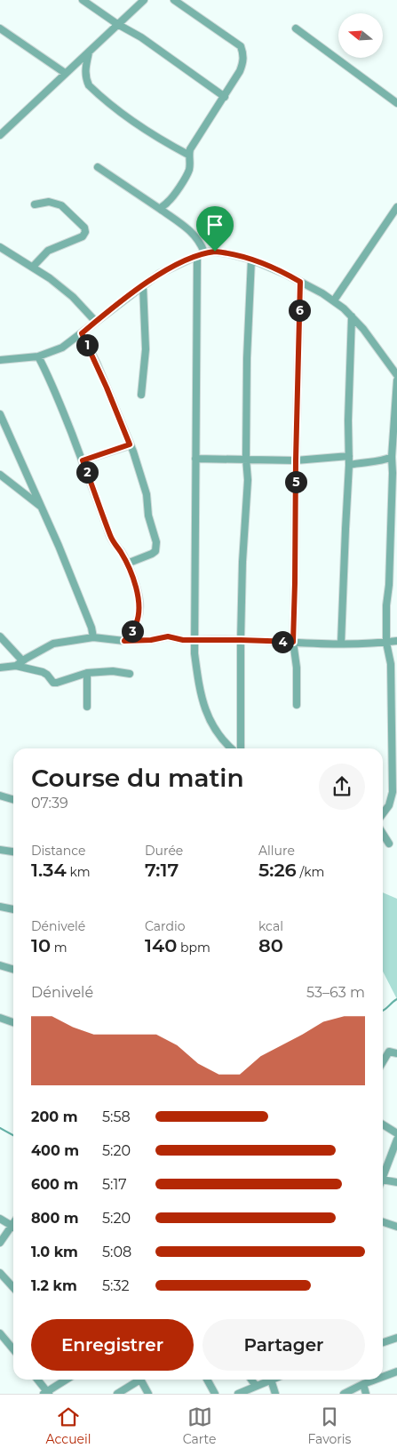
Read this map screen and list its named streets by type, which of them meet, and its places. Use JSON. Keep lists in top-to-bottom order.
{
  "north": "left",
  "page": {
    "pins": [
      "6",
      "1",
      "2",
      "5",
      "3",
      "4"
    ],
    "heading": ["Course du matin", "07:39"],
    "stats": [
      ["Distance", "1.34 km"],
      ["Durée", "7:17"],
      ["Allure", "5:26 /km"],
      ["Dénivelé", "10 m"],
      ["Cardio", "140 bpm"],
      ["kcal", "80"]
    ],
    "chart": ["Dénivelé", "53–63 m"],
    "list": [
      {
        "name": "200 m",
        "note": "5:58"
      },
      {
        "name": "400 m",
        "note": "5:20"
      },
      {
        "name": "600 m",
        "note": "5:17"
      },
      {
        "name": "800 m",
        "note": "5:20"
      },
      {
        "name": "1.0 km",
        "note": "5:08"
      },
      {
        "name": "1.2 km",
        "note": "5:32"
      }
    ],
    "buttons": ["Enregistrer", "Partager"],
    "tabs": ["Accueil", "Carte", "Favoris"]
  }
}
